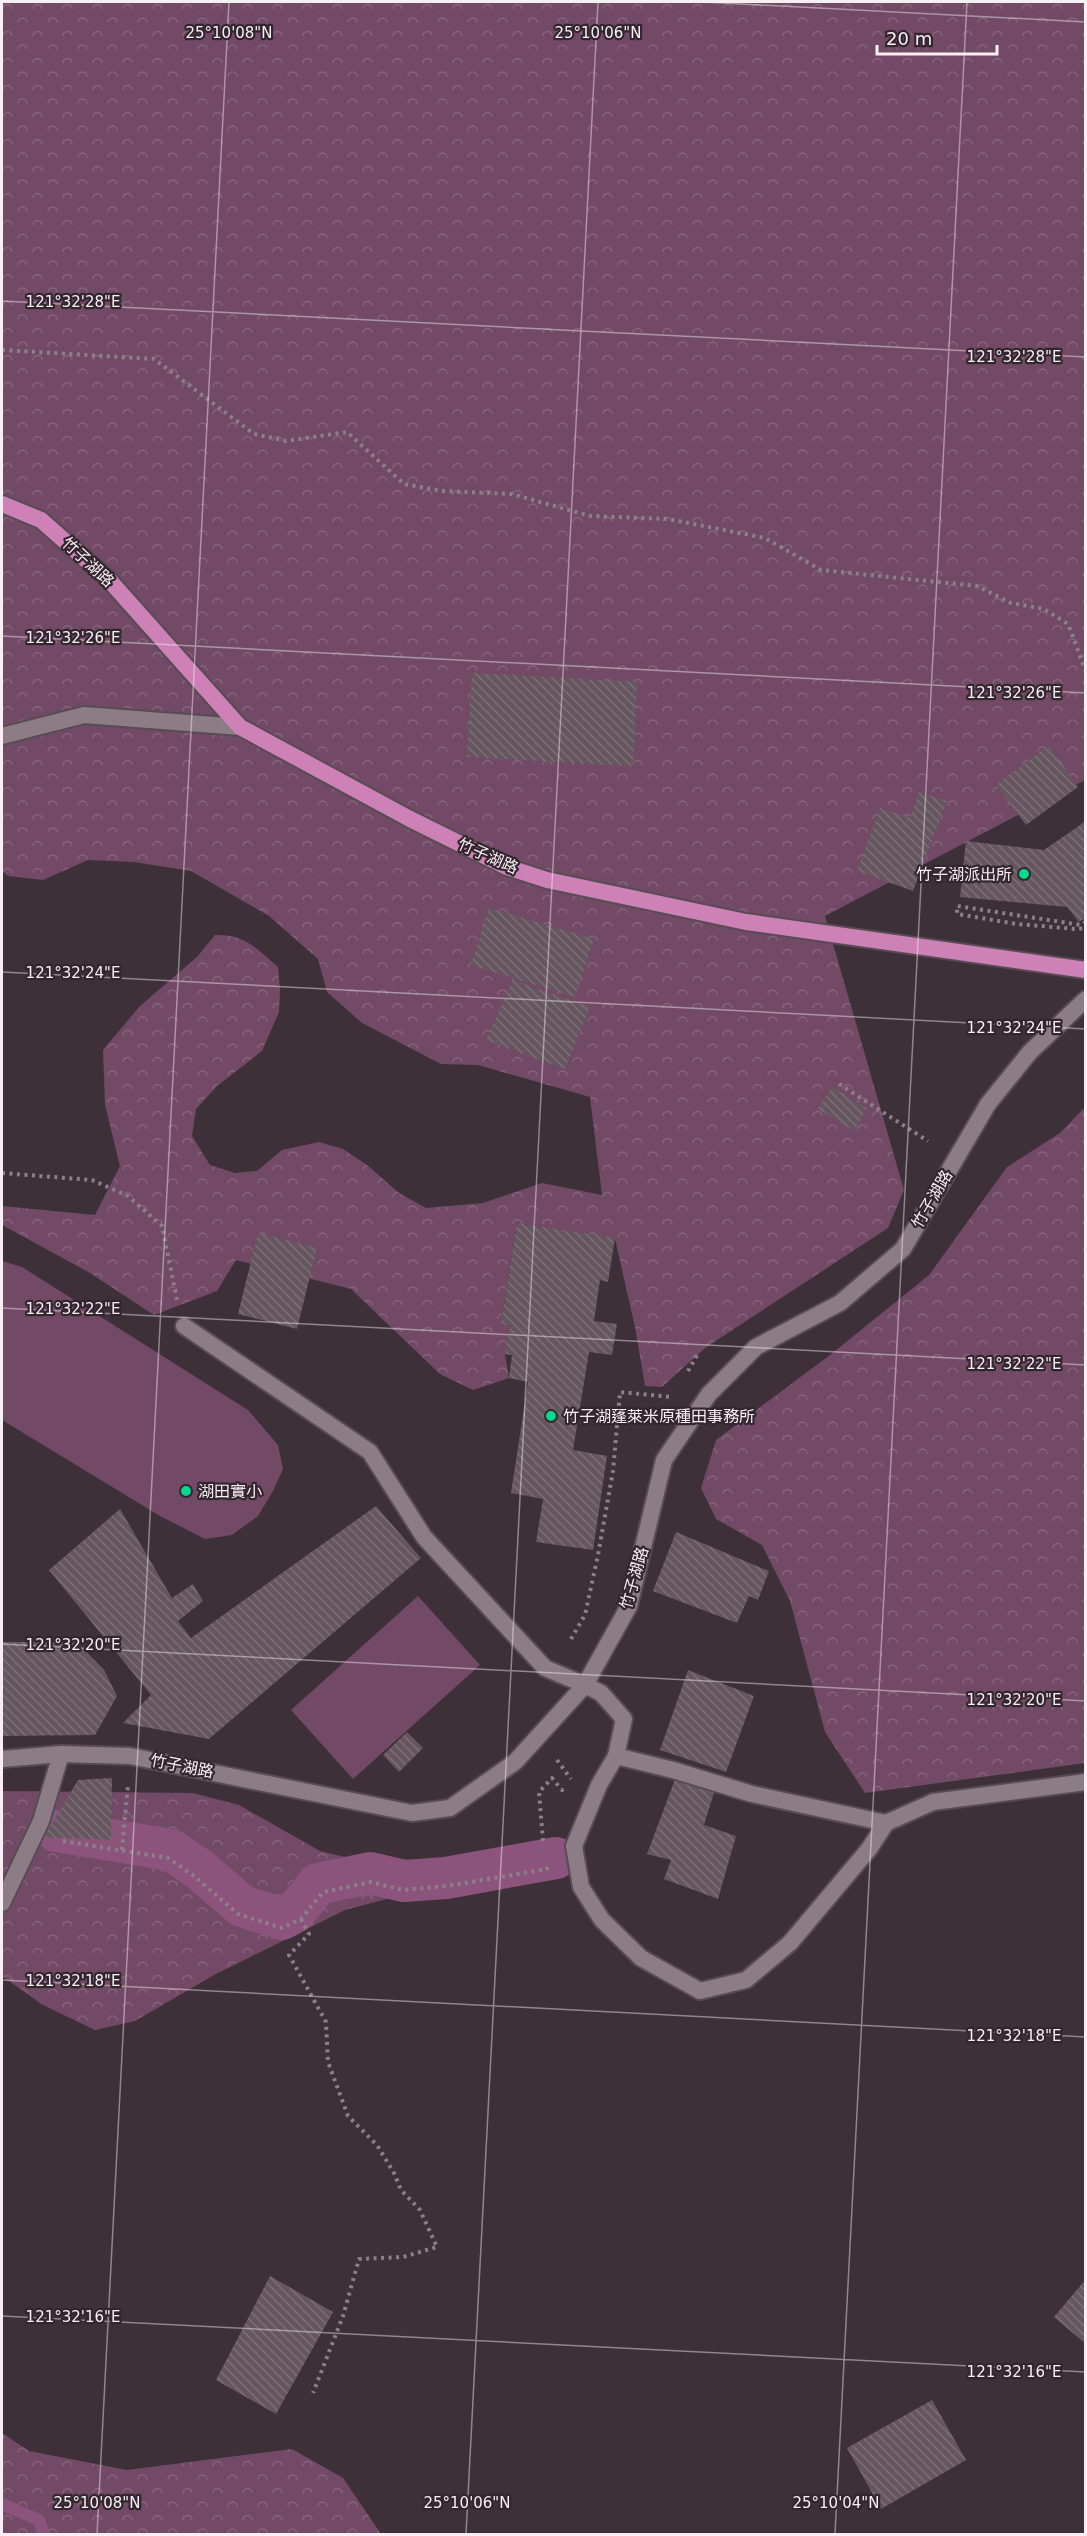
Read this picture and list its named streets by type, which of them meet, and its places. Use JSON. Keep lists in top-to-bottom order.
{
  "streets": {
    "main road": ["竹子湖路"]
  },
  "places": ["竹子湖派出所", "竹子湖蓬萊米原種田事務所", "湖田實小"],
  "scale_bar": "20 m",
  "coordinates": [
    "25°10'08\"N",
    "25°10'06\"N",
    "121°32'28\"E",
    "121°32'26\"E",
    "121°32'24\"E",
    "121°32'22\"E",
    "121°32'20\"E",
    "121°32'18\"E",
    "121°32'16\"E",
    "25°10'04\"N"
  ]
}
